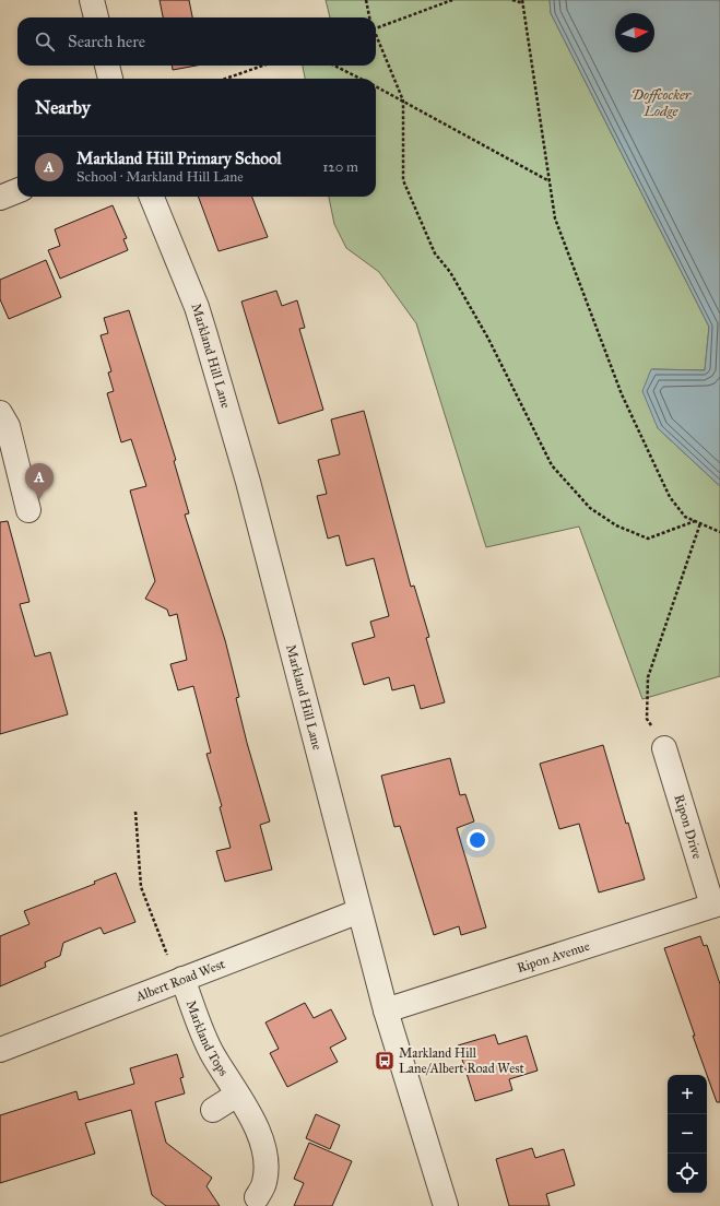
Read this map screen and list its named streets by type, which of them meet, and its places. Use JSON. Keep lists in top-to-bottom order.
{
  "streets": {
    "street": [
      "Markland Hill Lane",
      "Ripon Drive",
      "Ripon Avenue",
      "Albert Road West",
      "Markland Tops"
    ]
  },
  "crossings": [
    ["Markland Hill Lane", "Ripon Avenue"],
    ["Markland Hill Lane", "Albert Road West"],
    ["Ripon Drive", "Ripon Avenue"],
    ["Albert Road West", "Markland Tops"]
  ],
  "water": ["Doffcocker Lodge"],
  "places": {
    "bus stop": ["Markland Hill Lane/Albert Road West"]
  },
  "north": "right",
  "page": {
    "search": "Search here",
    "heading": "Nearby",
    "list": [
      {
        "mark": "A",
        "name": "Markland Hill Primary School",
        "note": "School · Markland Hill Lane",
        "value": "120 m"
      }
    ],
    "pins": "A",
    "map_buttons": ["+", "−"]
  }
}
